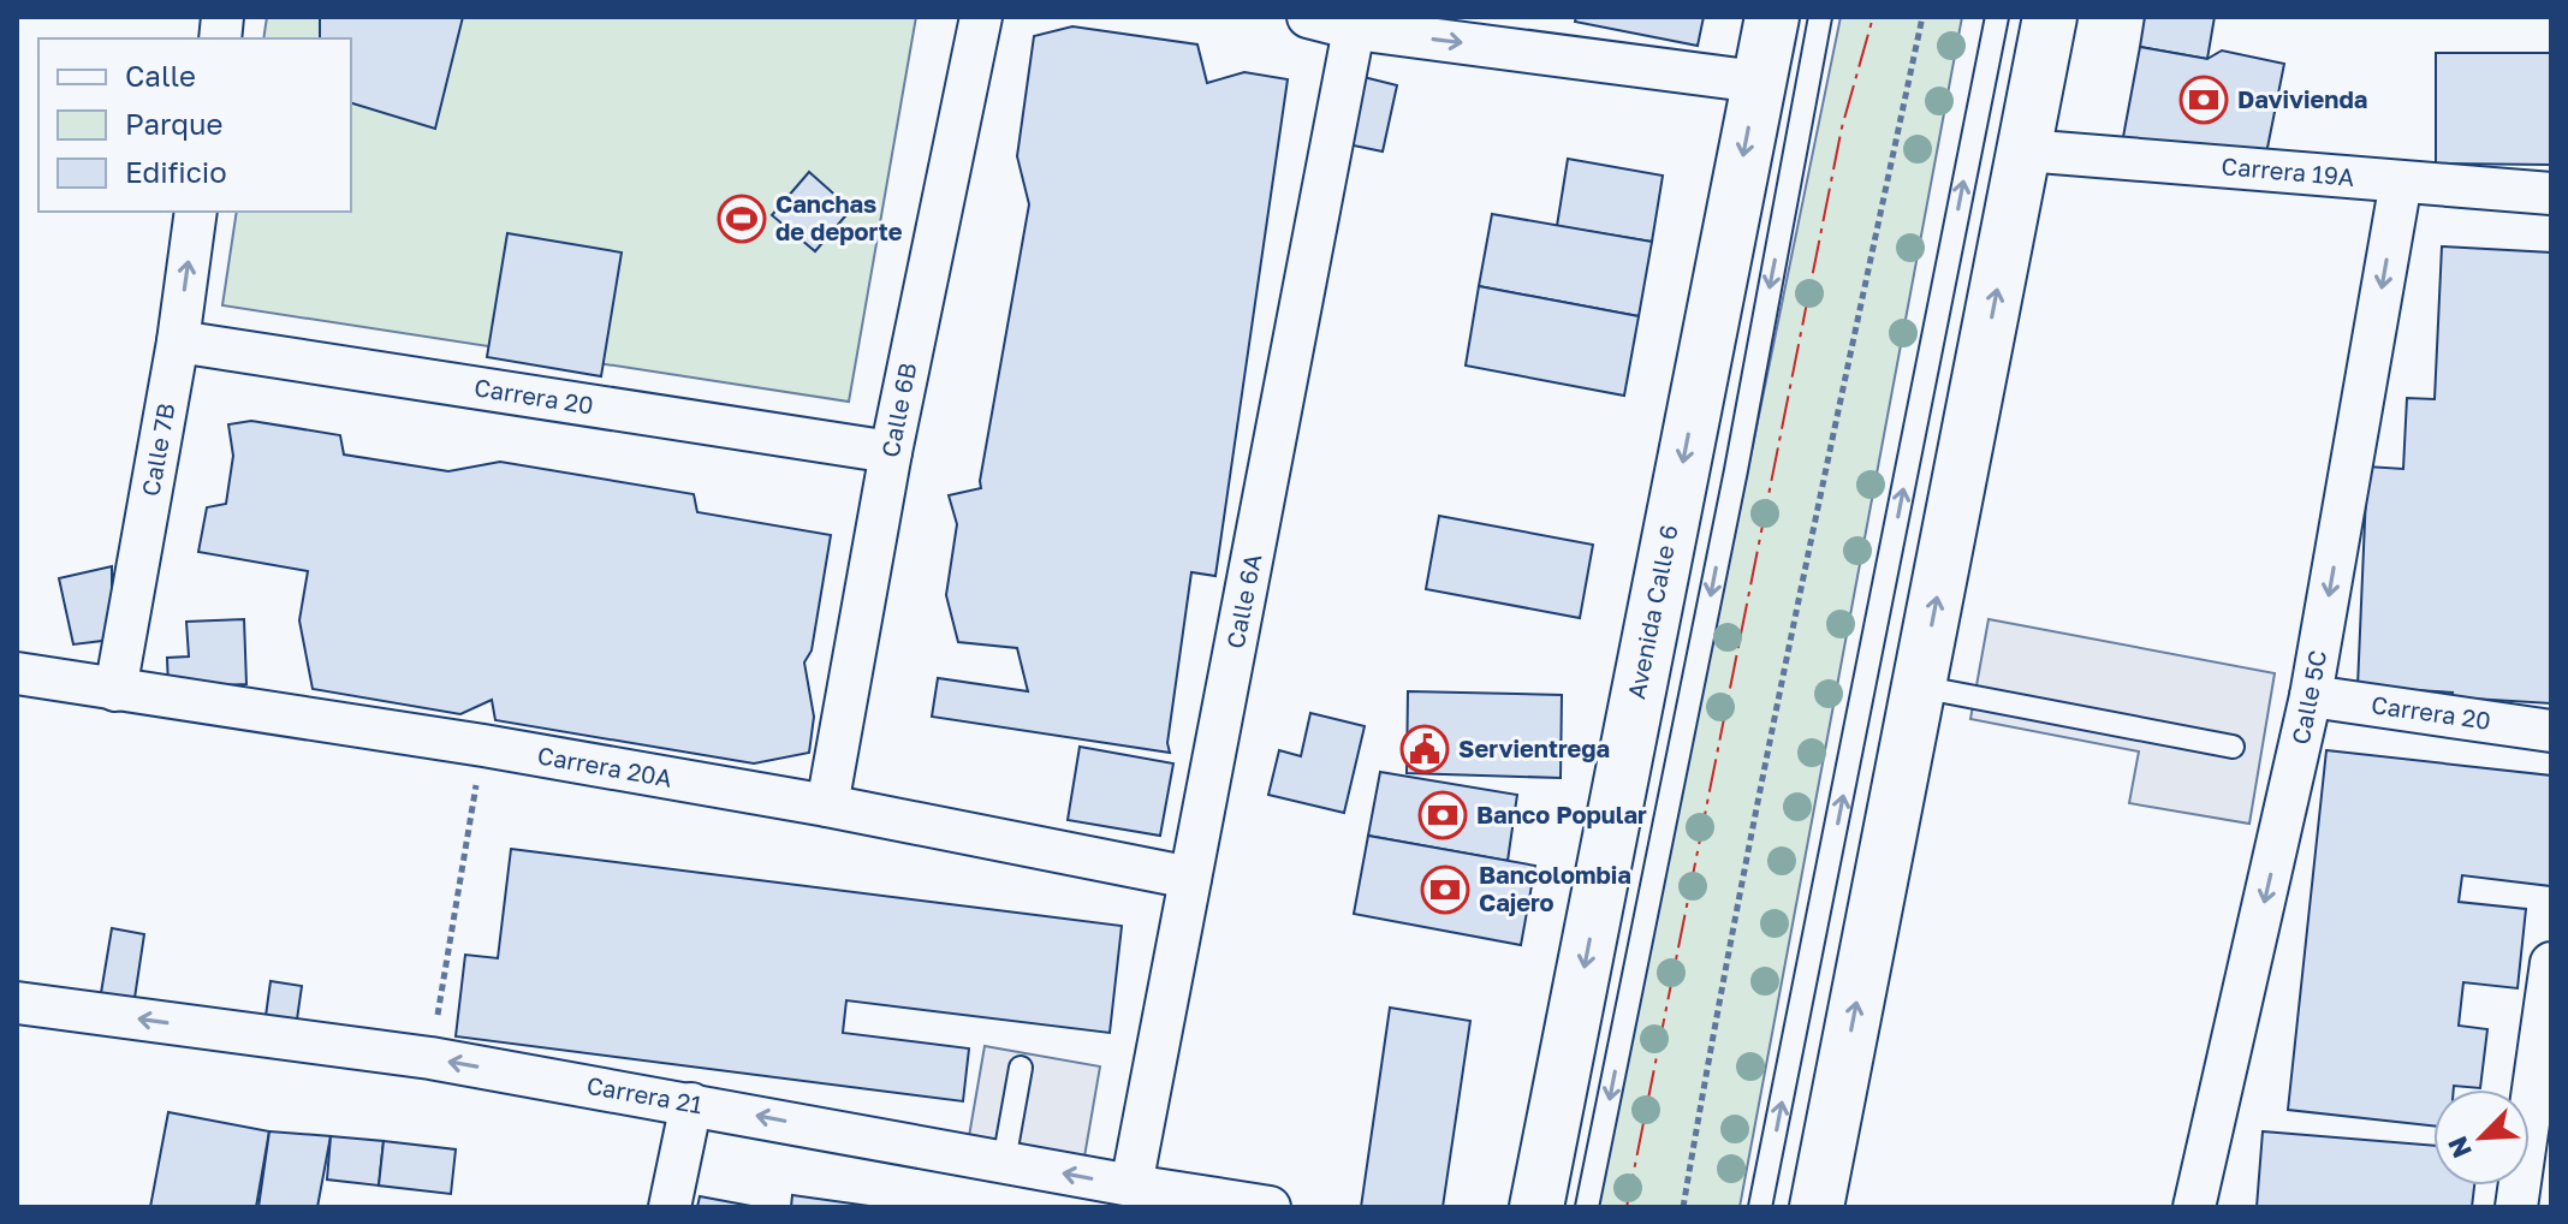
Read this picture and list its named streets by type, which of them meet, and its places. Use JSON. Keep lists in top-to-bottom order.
{
  "streets": {
    "main road": ["Avenida Calle 6"],
    "street": [
      "Carrera 19A",
      "Carrera 20",
      "Calle 6B",
      "Calle 7B",
      "Calle 6A",
      "Calle 5C",
      "Carrera 20A",
      "Carrera 21"
    ]
  },
  "crossings": [
    ["Carrera 19A", "Calle 5C"],
    ["Carrera 20", "Calle 6B"],
    ["Carrera 20", "Calle 7B"],
    ["Carrera 20", "Calle 5C"],
    ["Calle 6B", "Carrera 20A"],
    ["Calle 7B", "Carrera 20A"],
    ["Calle 6A", "Carrera 20A"],
    ["Calle 6A", "Carrera 21"]
  ],
  "one_way": ["Calle 5C", "Carrera 21"],
  "places": {
    "bank": ["Davivienda", "Banco Popular", "Bancolombia Cajero"],
    "sports": ["Canchas de deporte"],
    "public building": ["Servientrega"]
  },
  "legend": ["Calle", "Parque", "Edificio"],
  "north": "bottom left"
}
